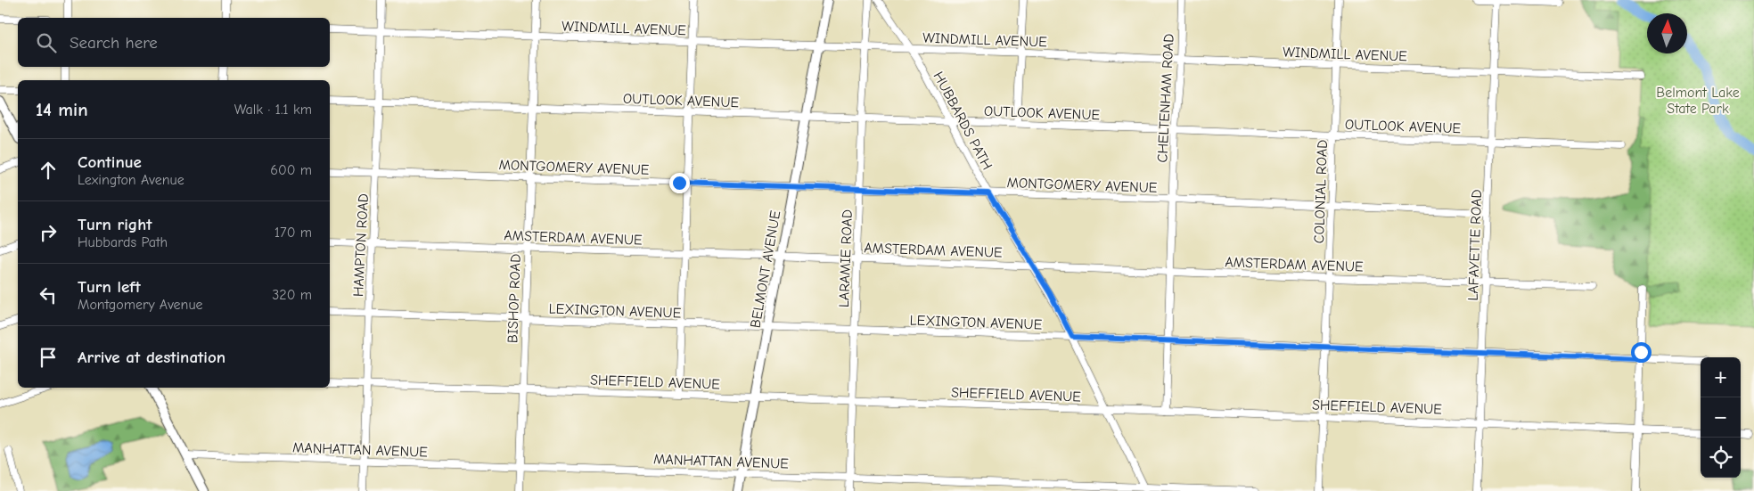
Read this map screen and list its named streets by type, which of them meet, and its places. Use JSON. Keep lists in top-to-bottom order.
{
  "streets": {
    "main road": ["BELMONT AVENUE"],
    "street": [
      "WINDMILL AVENUE",
      "CHELTENHAM ROAD",
      "OUTLOOK AVENUE",
      "HUBBARDS PATH",
      "MONTGOMERY AVENUE",
      "COLONIAL ROAD",
      "AMSTERDAM AVENUE",
      "HAMPTON ROAD",
      "LAFAYETTE ROAD",
      "LARAMIE ROAD",
      "BISHOP ROAD",
      "LEXINGTON AVENUE",
      "SHEFFIELD AVENUE",
      "MANHATTAN AVENUE"
    ]
  },
  "crossings": [
    ["WINDMILL AVENUE", "CHELTENHAM ROAD"],
    ["WINDMILL AVENUE", "HUBBARDS PATH"],
    ["WINDMILL AVENUE", "COLONIAL ROAD"],
    ["WINDMILL AVENUE", "HAMPTON ROAD"],
    ["WINDMILL AVENUE", "LAFAYETTE ROAD"],
    ["WINDMILL AVENUE", "LARAMIE ROAD"],
    ["WINDMILL AVENUE", "BELMONT AVENUE"],
    ["WINDMILL AVENUE", "BISHOP ROAD"],
    ["CHELTENHAM ROAD", "OUTLOOK AVENUE"],
    ["CHELTENHAM ROAD", "MONTGOMERY AVENUE"],
    ["CHELTENHAM ROAD", "AMSTERDAM AVENUE"],
    ["CHELTENHAM ROAD", "LEXINGTON AVENUE"],
    ["CHELTENHAM ROAD", "SHEFFIELD AVENUE"],
    ["OUTLOOK AVENUE", "HUBBARDS PATH"],
    ["OUTLOOK AVENUE", "COLONIAL ROAD"],
    ["OUTLOOK AVENUE", "HAMPTON ROAD"],
    ["OUTLOOK AVENUE", "LAFAYETTE ROAD"],
    ["OUTLOOK AVENUE", "LARAMIE ROAD"],
    ["OUTLOOK AVENUE", "BELMONT AVENUE"],
    ["OUTLOOK AVENUE", "BISHOP ROAD"],
    ["HUBBARDS PATH", "MONTGOMERY AVENUE"],
    ["HUBBARDS PATH", "AMSTERDAM AVENUE"],
    ["HUBBARDS PATH", "LEXINGTON AVENUE"],
    ["HUBBARDS PATH", "SHEFFIELD AVENUE"],
    ["HUBBARDS PATH", "MANHATTAN AVENUE"],
    ["MONTGOMERY AVENUE", "COLONIAL ROAD"],
    ["MONTGOMERY AVENUE", "HAMPTON ROAD"],
    ["MONTGOMERY AVENUE", "LAFAYETTE ROAD"],
    ["MONTGOMERY AVENUE", "LARAMIE ROAD"],
    ["MONTGOMERY AVENUE", "BELMONT AVENUE"],
    ["MONTGOMERY AVENUE", "BISHOP ROAD"],
    ["COLONIAL ROAD", "AMSTERDAM AVENUE"],
    ["COLONIAL ROAD", "LEXINGTON AVENUE"],
    ["COLONIAL ROAD", "SHEFFIELD AVENUE"],
    ["AMSTERDAM AVENUE", "HAMPTON ROAD"],
    ["AMSTERDAM AVENUE", "LAFAYETTE ROAD"],
    ["AMSTERDAM AVENUE", "LARAMIE ROAD"],
    ["AMSTERDAM AVENUE", "BELMONT AVENUE"],
    ["AMSTERDAM AVENUE", "BISHOP ROAD"],
    ["HAMPTON ROAD", "LEXINGTON AVENUE"],
    ["HAMPTON ROAD", "SHEFFIELD AVENUE"],
    ["HAMPTON ROAD", "MANHATTAN AVENUE"],
    ["LAFAYETTE ROAD", "LEXINGTON AVENUE"],
    ["LAFAYETTE ROAD", "SHEFFIELD AVENUE"],
    ["LARAMIE ROAD", "LEXINGTON AVENUE"],
    ["LARAMIE ROAD", "SHEFFIELD AVENUE"],
    ["LARAMIE ROAD", "MANHATTAN AVENUE"],
    ["BELMONT AVENUE", "LEXINGTON AVENUE"],
    ["BELMONT AVENUE", "SHEFFIELD AVENUE"],
    ["BELMONT AVENUE", "MANHATTAN AVENUE"],
    ["BISHOP ROAD", "LEXINGTON AVENUE"],
    ["BISHOP ROAD", "SHEFFIELD AVENUE"],
    ["BISHOP ROAD", "MANHATTAN AVENUE"]
  ],
  "parks": ["Belmont Lake State Park"],
  "north": "top",
  "page": {
    "search": "Search here",
    "heading": ["14 min", "Walk · 1.1 km"],
    "list": [
      ["Continue", "Lexington Avenue", "600 m"],
      ["Turn right", "Hubbards Path", "170 m"],
      ["Turn left", "Montgomery Avenue", "320 m"],
      "Arrive at destination"
    ],
    "map_buttons": ["+", "−"]
  }
}
